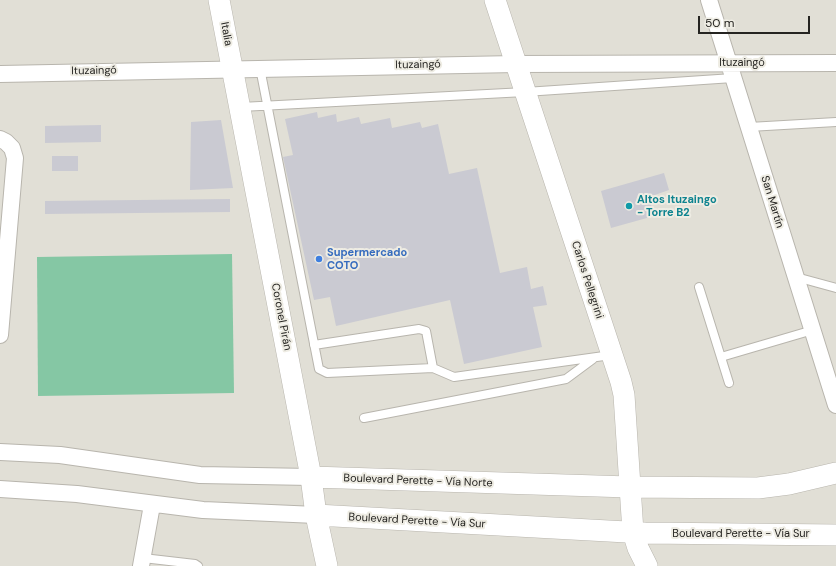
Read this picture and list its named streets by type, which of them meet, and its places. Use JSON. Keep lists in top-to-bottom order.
{
  "streets": {
    "street": [
      "Italia",
      "Ituzaingó",
      "San Martín",
      "Carlos Pellegrini",
      "Coronel Pirán",
      "Boulevard Perette - Vía Norte",
      "Boulevard Perette - Vía Sur"
    ]
  },
  "crossings": [
    ["Italia", "Ituzaingó"],
    ["Italia", "Coronel Pirán"],
    ["Ituzaingó", "San Martín"],
    ["Ituzaingó", "Carlos Pellegrini"],
    ["Ituzaingó", "Coronel Pirán"],
    ["Carlos Pellegrini", "Boulevard Perette - Vía Norte"],
    ["Carlos Pellegrini", "Boulevard Perette - Vía Sur"],
    ["Coronel Pirán", "Boulevard Perette - Vía Norte"],
    ["Coronel Pirán", "Boulevard Perette - Vía Sur"]
  ],
  "places": ["Altos Ituzaingo - Torre B2", "Supermercado COTO"],
  "scale_bar": "50 m"
}
